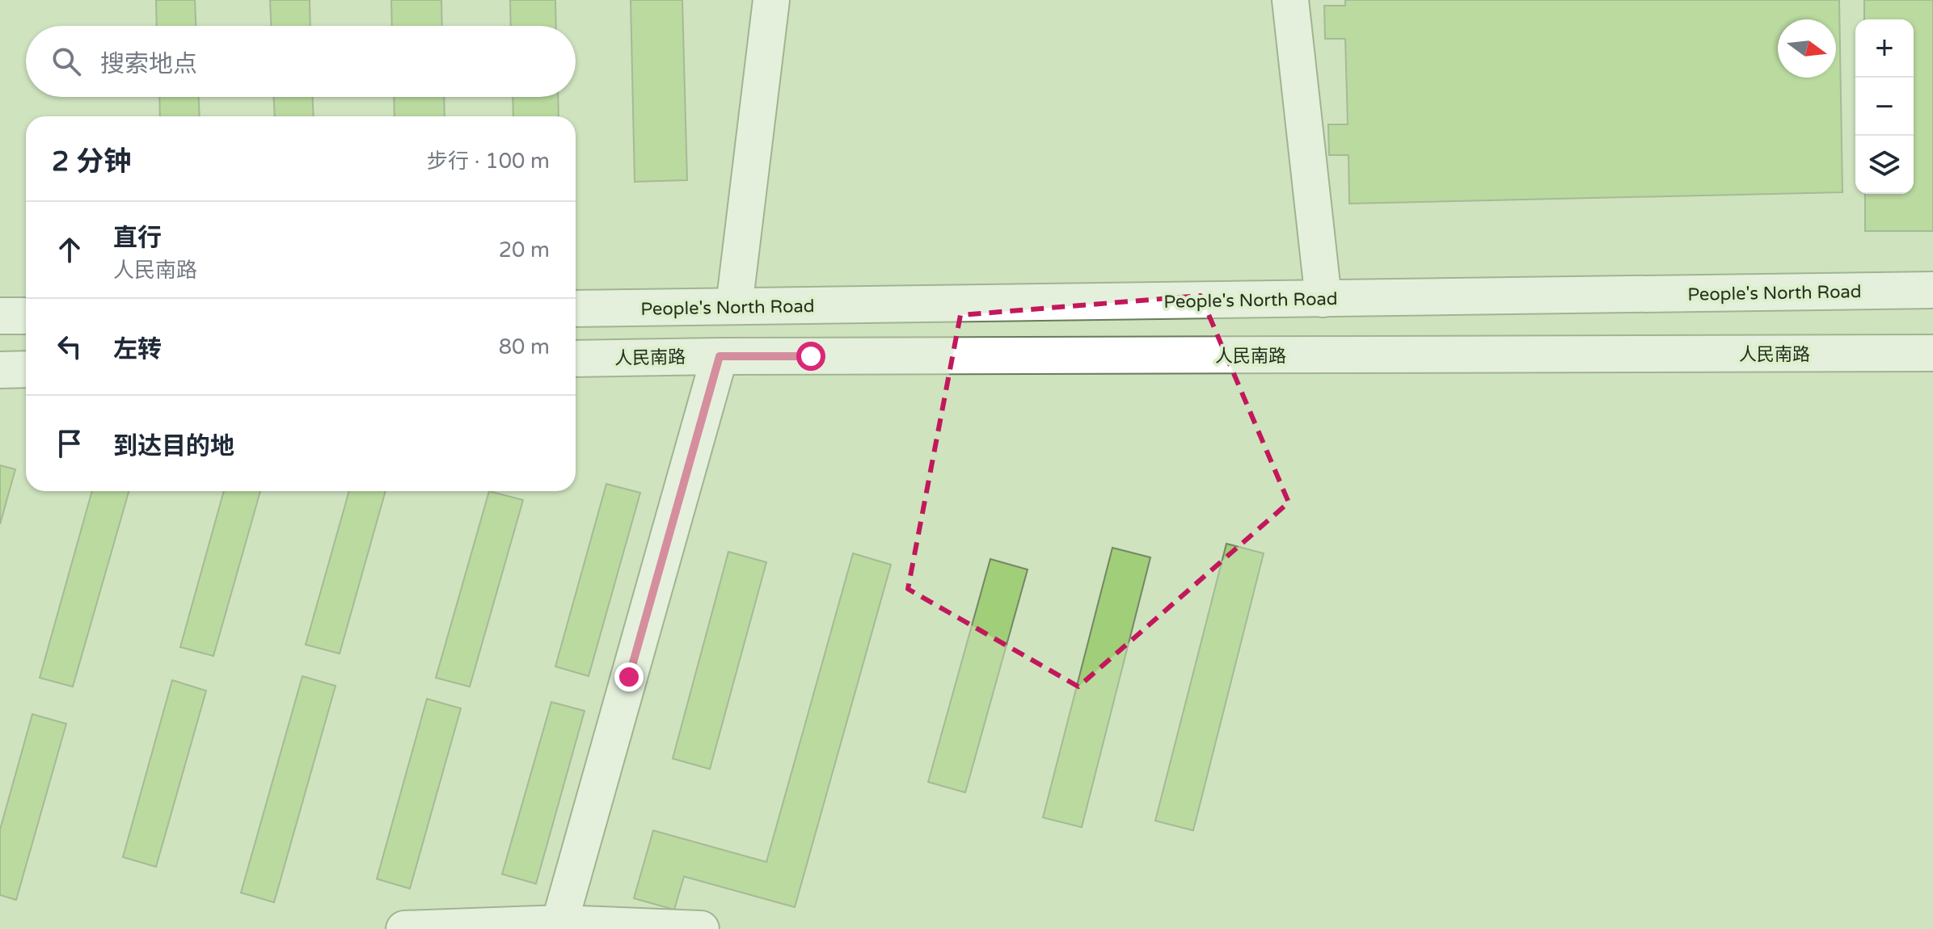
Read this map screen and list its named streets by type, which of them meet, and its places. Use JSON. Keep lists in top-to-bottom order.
{
  "streets": {
    "main road": ["People's North Road", "人民南路"]
  },
  "north": "right",
  "page": {
    "map_buttons": ["+", "−"],
    "search": "搜索地点",
    "heading": ["2 分钟", "步行 · 100 m"],
    "list": [
      ["直行", "人民南路", "20 m"],
      ["左转", "80 m"],
      "到达目的地"
    ]
  }
}
